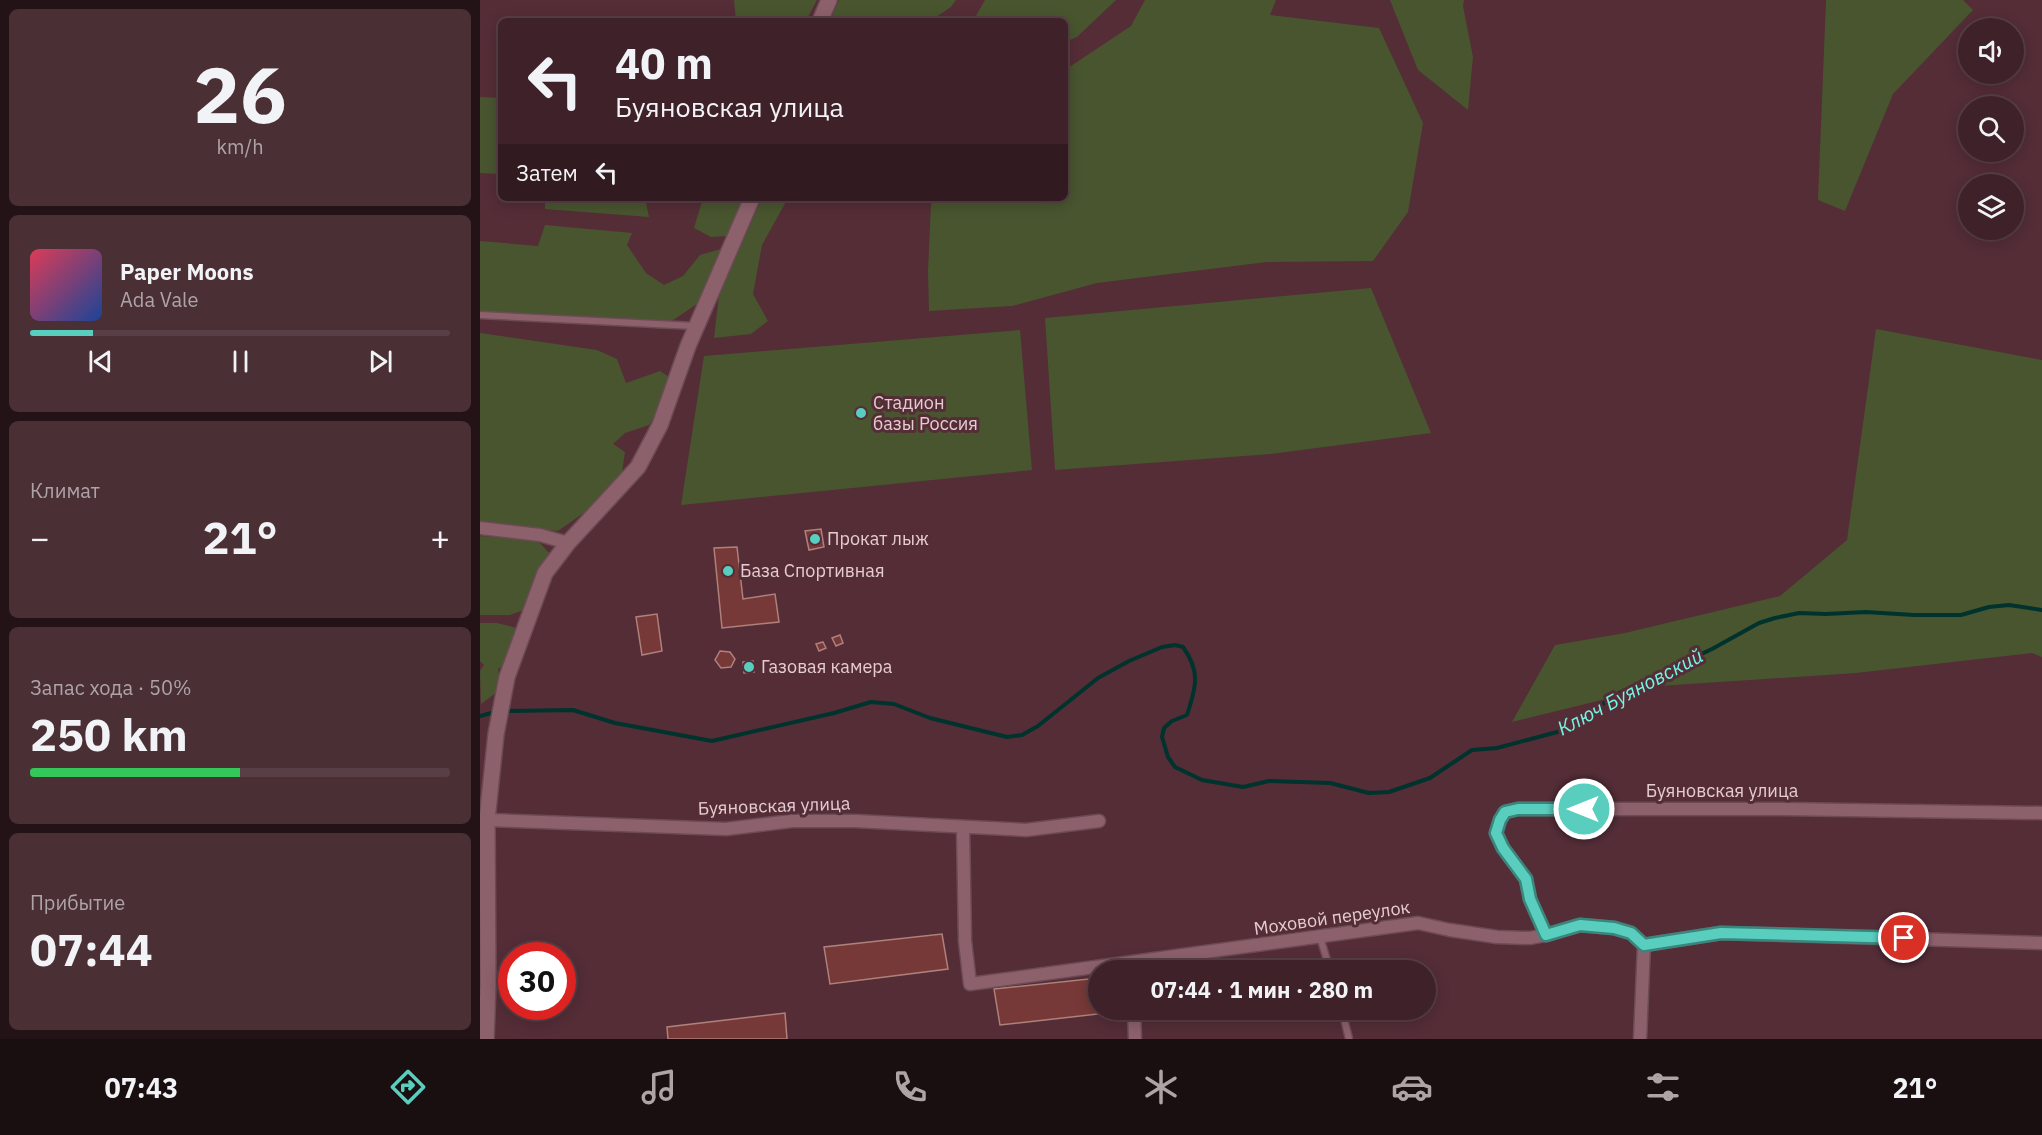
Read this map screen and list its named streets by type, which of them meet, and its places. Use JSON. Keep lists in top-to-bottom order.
{
  "streets": {
    "street": ["Буяновская улица", "Моховой переулок"]
  },
  "crossings": [
    ["Буяновская улица", "Моховой переулок"]
  ],
  "water": ["Ключ Буяновский"],
  "places": [
    "Стадион базы Россия",
    "Прокат лыж",
    "База Спортивная",
    "Газовая камера"
  ],
  "page": {
    "tile": [
      ["26", "km/h"],
      "Климат",
      ["Запас хода · 50%", "250 km"],
      ["Прибытие", "07:44"]
    ],
    "turn": ["40 m", "Буяновская улица"],
    "then": "Затем",
    "song": ["Paper Moons", "Ada Vale"],
    "heat": ["−", "21°", "+"],
    "limit": "30",
    "trip": "07:44 · 1 мин · 280 m",
    "tabs": ["07:43", "21°"]
  }
}
